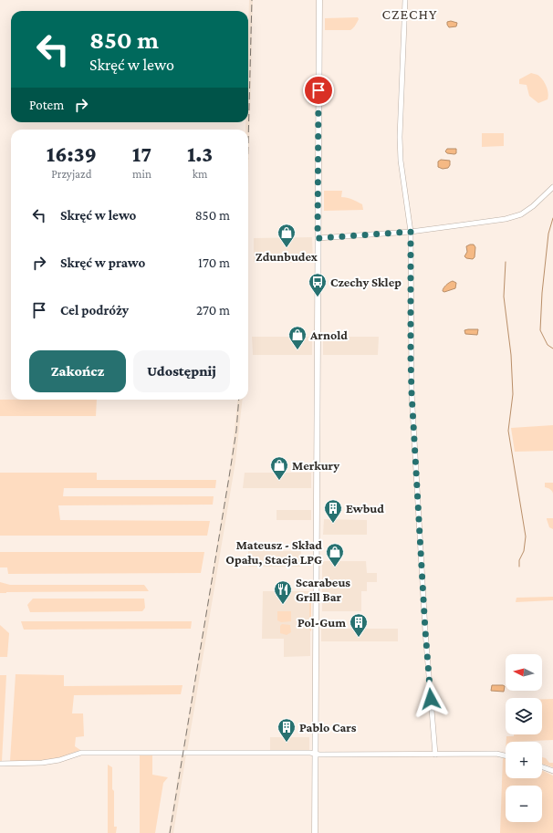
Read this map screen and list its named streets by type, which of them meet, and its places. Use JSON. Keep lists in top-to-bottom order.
{
  "districts": ["CZECHY"],
  "places": {
    "shop": [
      "Zdunbudex",
      "Arnold",
      "Merkury",
      "Mateusz - Skład Opału, Stacja LPG"
    ],
    "bus stop": ["Czechy Sklep"],
    "building": ["Ewbud", "Pol-Gum", "Pablo Cars"],
    "restaurant": ["Scarabeus Grill Bar"]
  },
  "north": "left",
  "page": {
    "turn": ["850 m", "Skręć w lewo"],
    "then": "Potem",
    "eta": [
      "16:39",
      "Przyjazd",
      "17",
      "min",
      "1.3",
      "km"
    ],
    "list": [
      {
        "name": "Skręć w lewo",
        "value": "850 m"
      },
      {
        "name": "Skręć w prawo",
        "value": "170 m"
      },
      {
        "name": "Cel podróży",
        "value": "270 m"
      }
    ],
    "buttons": ["Zakończ", "Udostępnij"],
    "map_buttons": ["+", "−"]
  }
}
